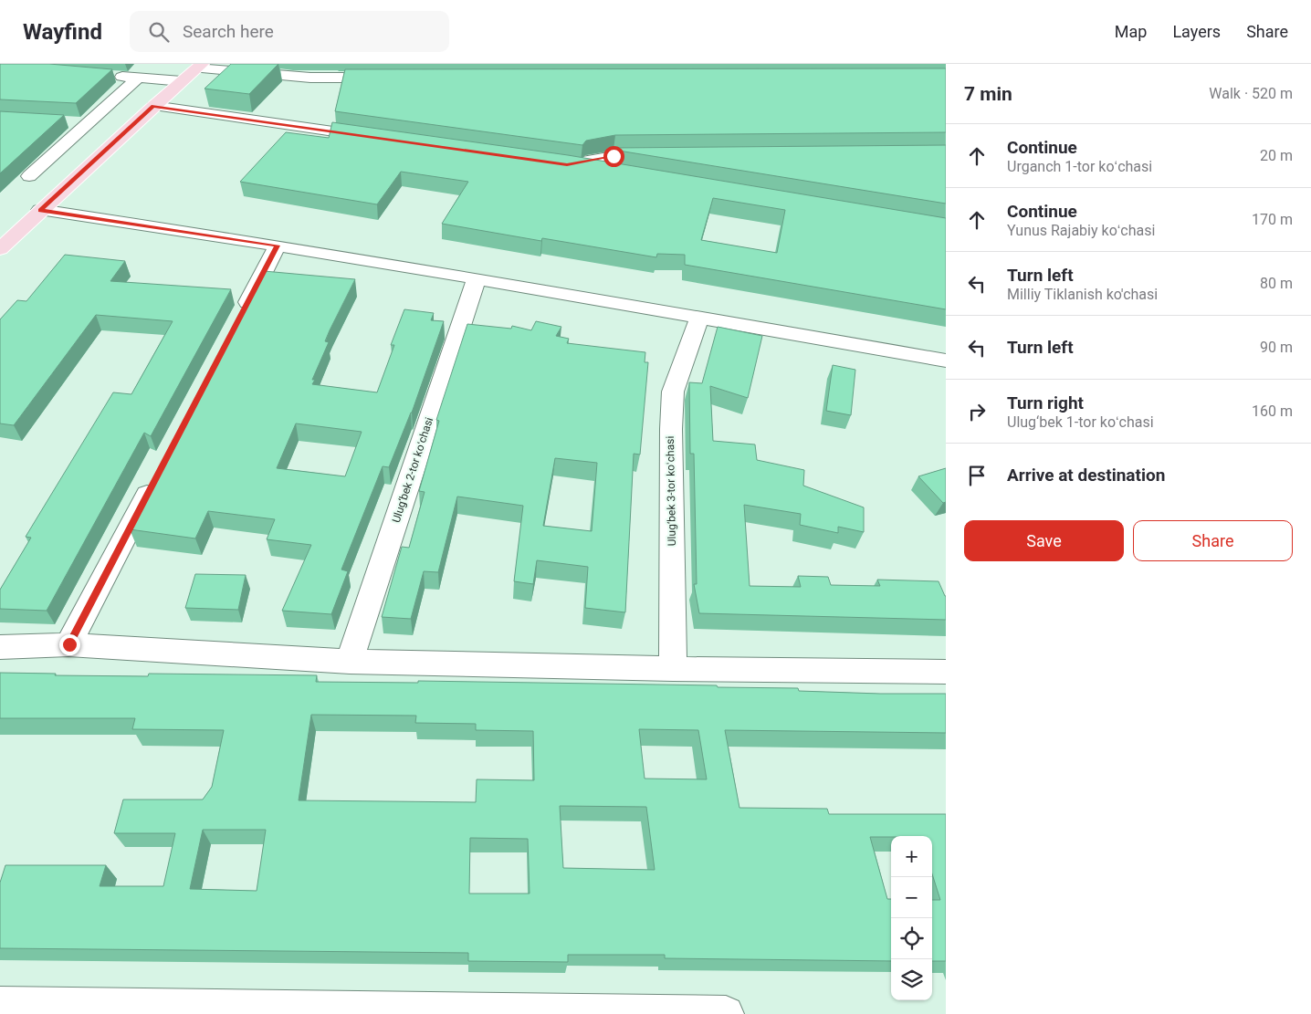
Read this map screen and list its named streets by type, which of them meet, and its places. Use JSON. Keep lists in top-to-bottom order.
{
  "streets": {
    "street": ["Ulug‘bek 2-tor koʻchasi", "Ulug‘bek 3-tor koʻchasi"]
  },
  "page": {
    "header": "Wayfind",
    "search": "Search here",
    "nav": ["Map", "Layers", "Share"],
    "heading": ["7 min", "Walk · 520 m"],
    "list": [
      ["Continue", "Urganch 1-tor koʻchasi", "20 m"],
      ["Continue", "Yunus Rajabiy koʻchasi", "170 m"],
      ["Turn left", "Milliy Tiklanish ko'chasi", "80 m"],
      ["Turn left", "90 m"],
      ["Turn right", "Ulug‘bek 1-tor koʻchasi", "160 m"],
      "Arrive at destination"
    ],
    "buttons": ["Save", "Share"],
    "map_buttons": ["+", "−"]
  }
}
